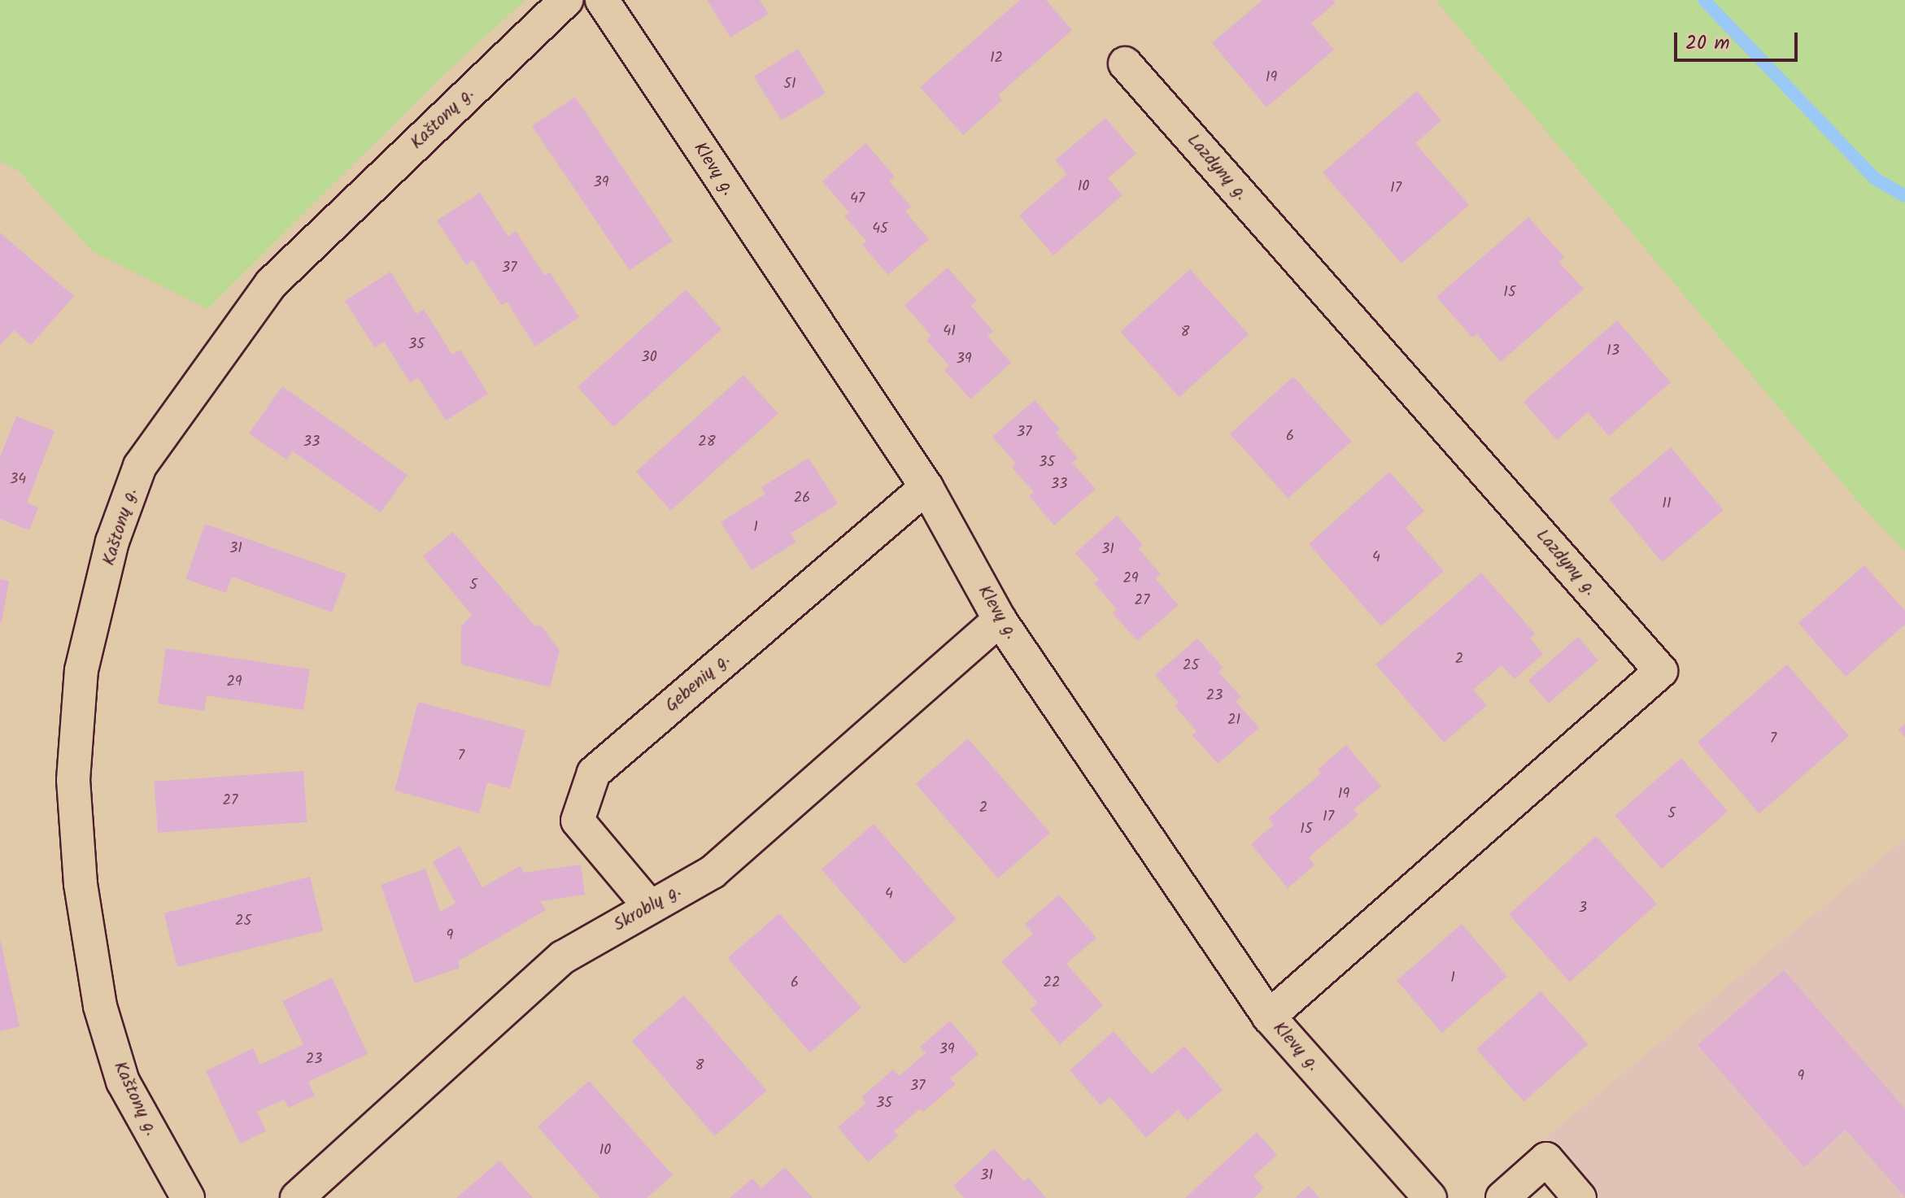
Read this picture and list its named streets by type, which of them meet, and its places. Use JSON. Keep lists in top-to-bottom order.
{
  "streets": {
    "street": [
      "Kaštonų g.",
      "Lazdynų g.",
      "Klevų g.",
      "Gebenių g.",
      "Skroblų g."
    ]
  },
  "crossings": [
    ["Lazdynų g.", "Klevų g."],
    ["Klevų g.", "Gebenių g."],
    ["Klevų g.", "Skroblų g."],
    ["Gebenių g.", "Skroblų g."]
  ],
  "house_numbers": [
    "12",
    "19",
    "51",
    "39",
    "10",
    "17",
    "47",
    "45",
    "37",
    "15",
    "41",
    "8",
    "35",
    "13",
    "30",
    "39",
    "37",
    "6",
    "33",
    "28",
    "35",
    "34",
    "33",
    "26",
    "11",
    "1",
    "31",
    "31",
    "4",
    "29",
    "5",
    "27",
    "2",
    "25",
    "29",
    "23",
    "21",
    "7",
    "7",
    "19",
    "27",
    "2",
    "5",
    "17",
    "15",
    "4",
    "3",
    "25",
    "9",
    "1",
    "6",
    "22",
    "39",
    "23",
    "8",
    "9",
    "37",
    "35",
    "10",
    "31"
  ],
  "scale_bar": "20 m"
}
